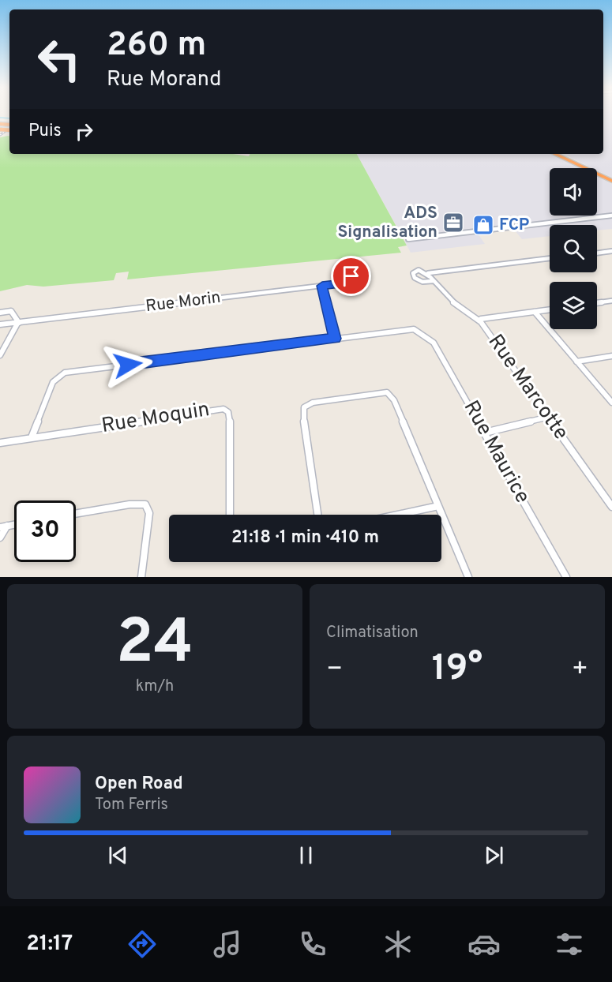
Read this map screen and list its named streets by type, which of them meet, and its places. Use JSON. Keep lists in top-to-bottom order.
{
  "streets": {
    "street": [
      "Rue Morin",
      "Rue Marcotte",
      "Rue Moquin",
      "Rue Maurice"
    ]
  },
  "places": {
    "office": ["ADS Signalisation"],
    "shop": ["FCP"]
  },
  "page": {
    "turn": ["260 m", "Rue Morand"],
    "then": "Puis",
    "limit": "30",
    "trip": "21:18 · 1 min · 410 m",
    "tile": [
      ["24", "km/h"],
      "Climatisation"
    ],
    "heat": ["−", "19°", "+"],
    "song": ["Open Road", "Tom Ferris"],
    "tabs": "21:17"
  }
}
